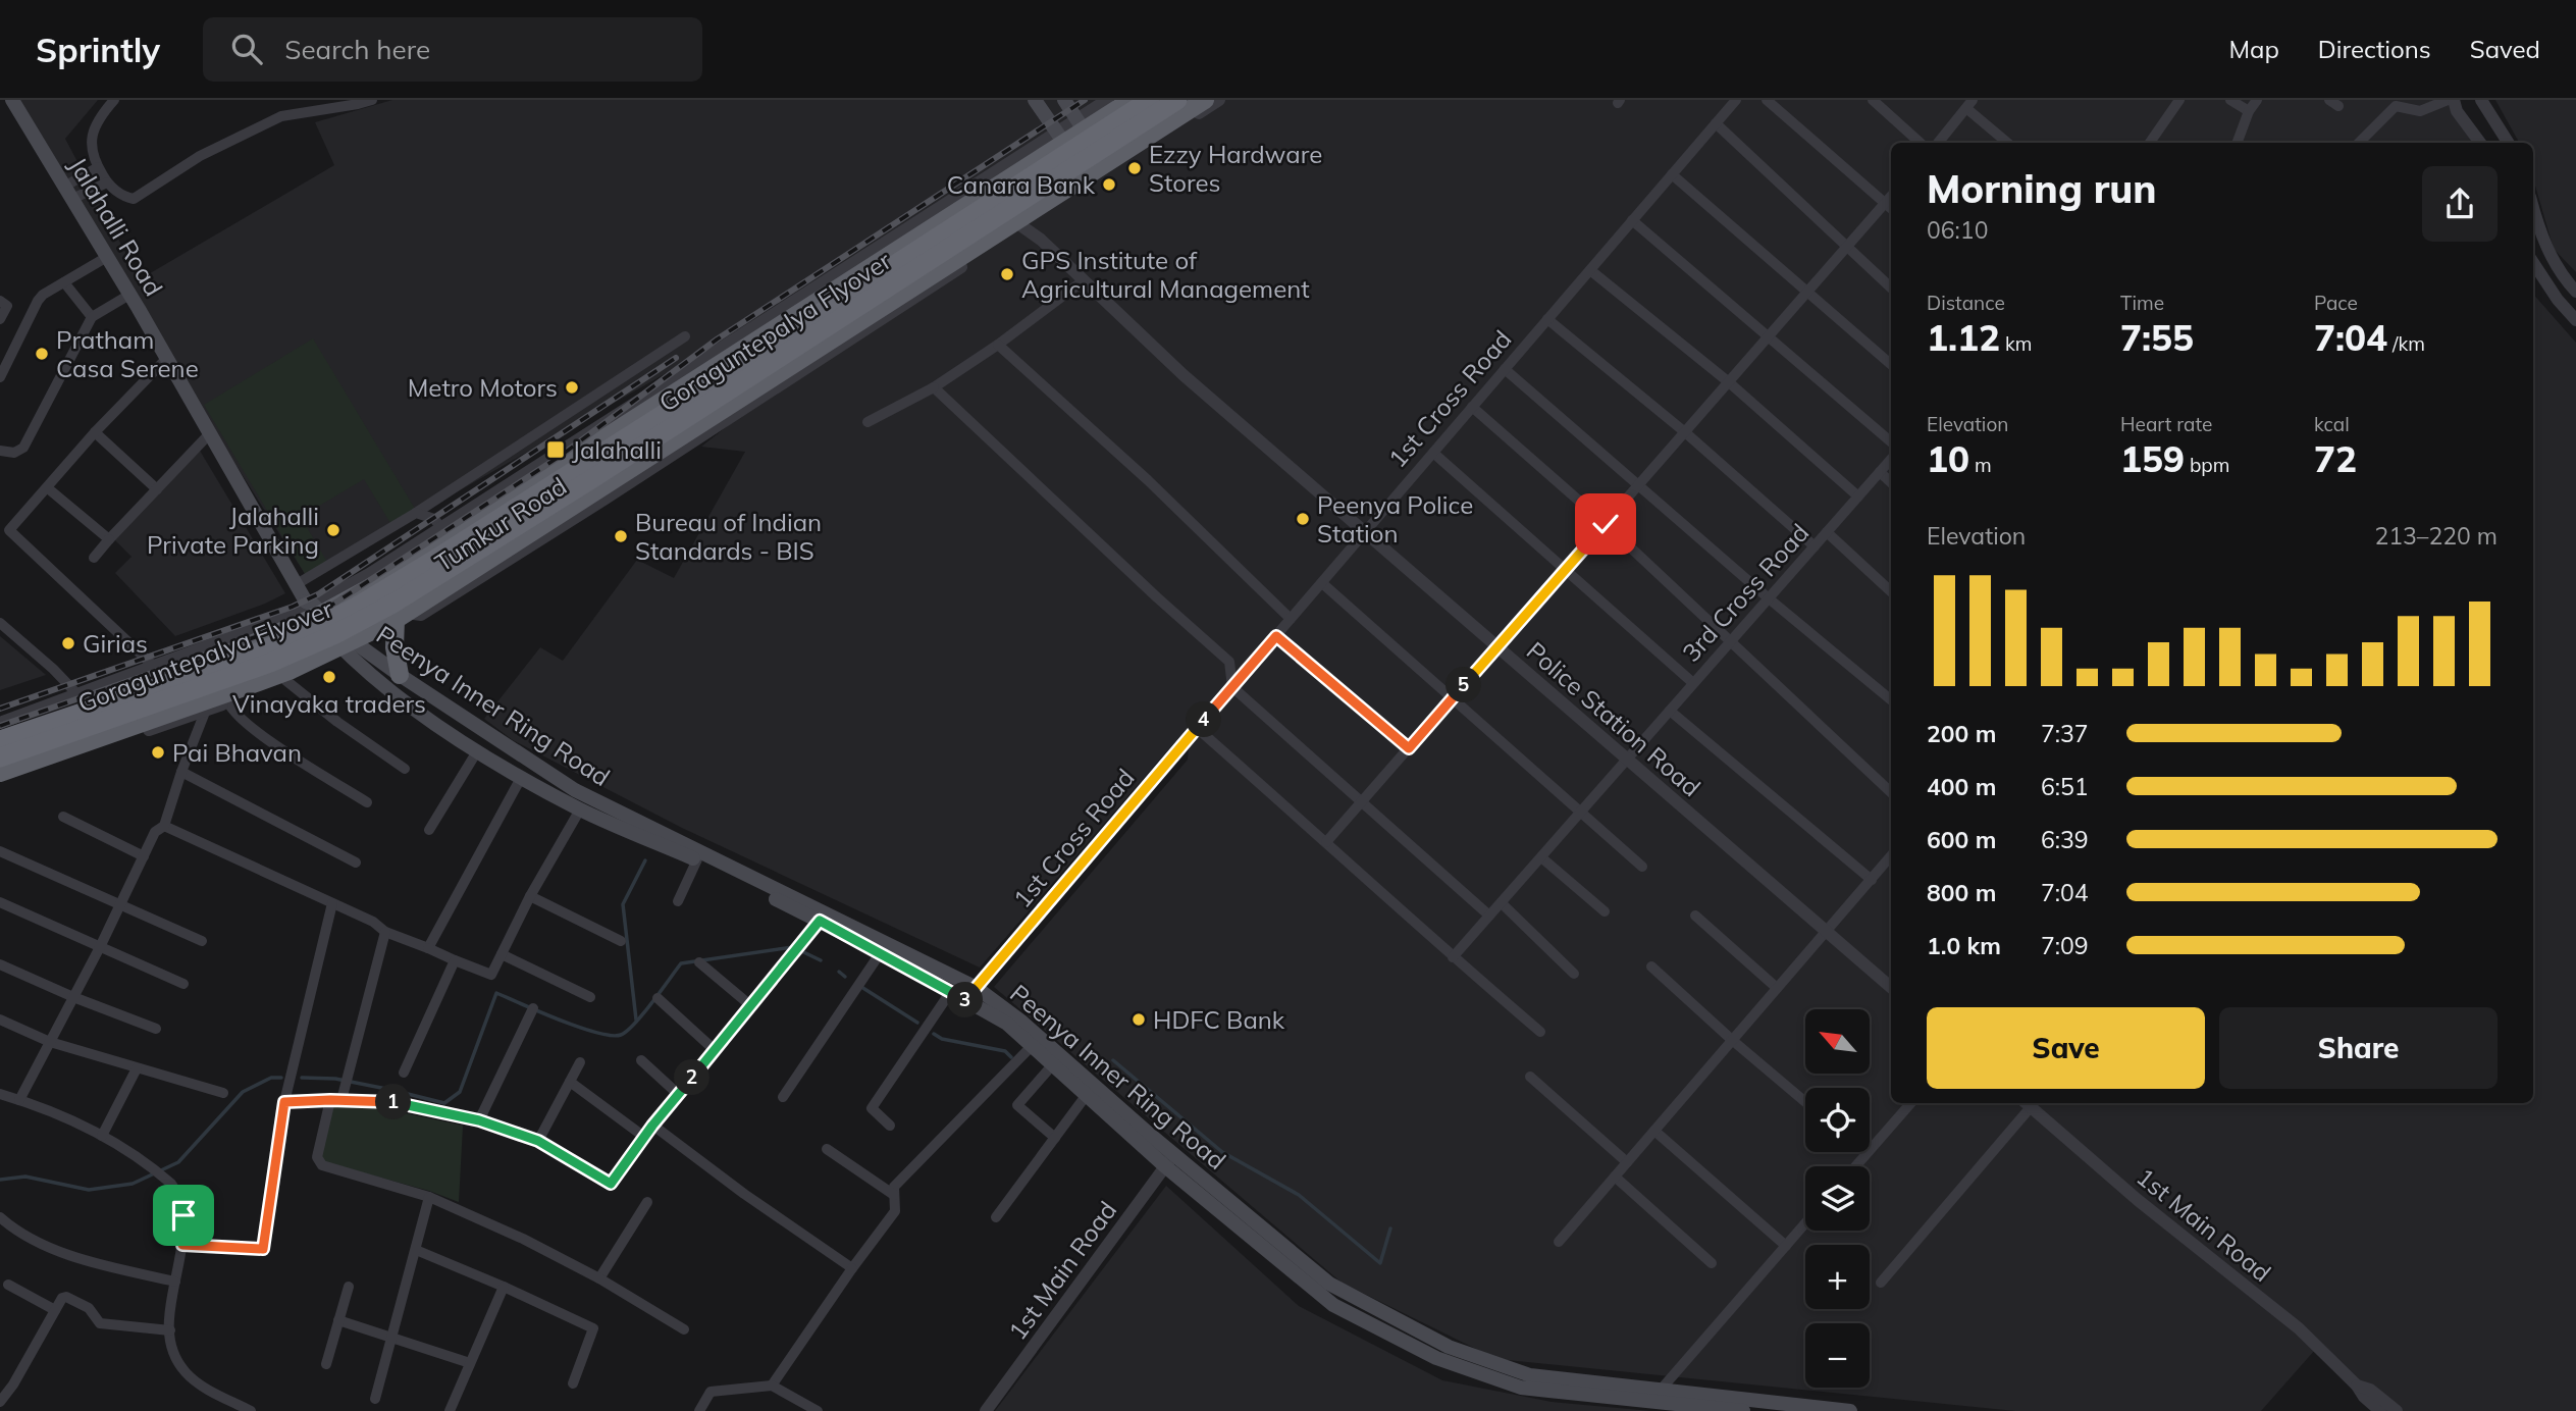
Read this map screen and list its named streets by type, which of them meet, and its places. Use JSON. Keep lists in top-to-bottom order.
{
  "streets": {
    "highway": ["Goraguntepalya Flyover", "Tumkur Road"],
    "main road": ["Jalahalli Road", "Peenya Inner Ring Road"],
    "street": [
      "1st Cross Road",
      "3rd Cross Road",
      "Police Station Road",
      "1st Main Road"
    ]
  },
  "crossings": [
    ["Jalahalli Road", "Tumkur Road"],
    ["Jalahalli Road", "Peenya Inner Ring Road"],
    ["1st Cross Road", "Peenya Inner Ring Road"],
    ["1st Cross Road", "Police Station Road"],
    ["Tumkur Road", "Peenya Inner Ring Road"],
    ["Tumkur Road", "Police Station Road"],
    ["3rd Cross Road", "Police Station Road"],
    ["Peenya Inner Ring Road", "1st Main Road"]
  ],
  "places": {
    "other": [
      "Ezzy Hardware Stores",
      "Canara Bank",
      "GPS Institute of Agricultural Management",
      "Pratham Casa Serene",
      "Metro Motors",
      "Peenya Police Station",
      "Jalahalli Private Parking",
      "Bureau of Indian Standards - BIS",
      "Girias",
      "Vinayaka traders",
      "Pai Bhavan",
      "HDFC Bank"
    ],
    "transit": ["Jalahalli"]
  },
  "north": "top left",
  "page": {
    "header": "Sprintly",
    "search": "Search here",
    "nav": ["Map", "Directions", "Saved"],
    "heading": ["Morning run", "06:10"],
    "stats": [
      ["Distance", "1.12 km"],
      ["Time", "7:55"],
      ["Pace", "7:04 /km"],
      ["Elevation", "10 m"],
      ["Heart rate", "159 bpm"],
      ["kcal", "72"]
    ],
    "chart": ["Elevation", "213–220 m"],
    "pins": [
      "5",
      "4",
      "3",
      "2",
      "1"
    ],
    "list": [
      {
        "name": "200 m",
        "note": "7:37"
      },
      {
        "name": "400 m",
        "note": "6:51"
      },
      {
        "name": "600 m",
        "note": "6:39"
      },
      {
        "name": "800 m",
        "note": "7:04"
      },
      {
        "name": "1.0 km",
        "note": "7:09"
      }
    ],
    "buttons": ["Save", "Share"],
    "map_buttons": ["+", "−"]
  }
}
